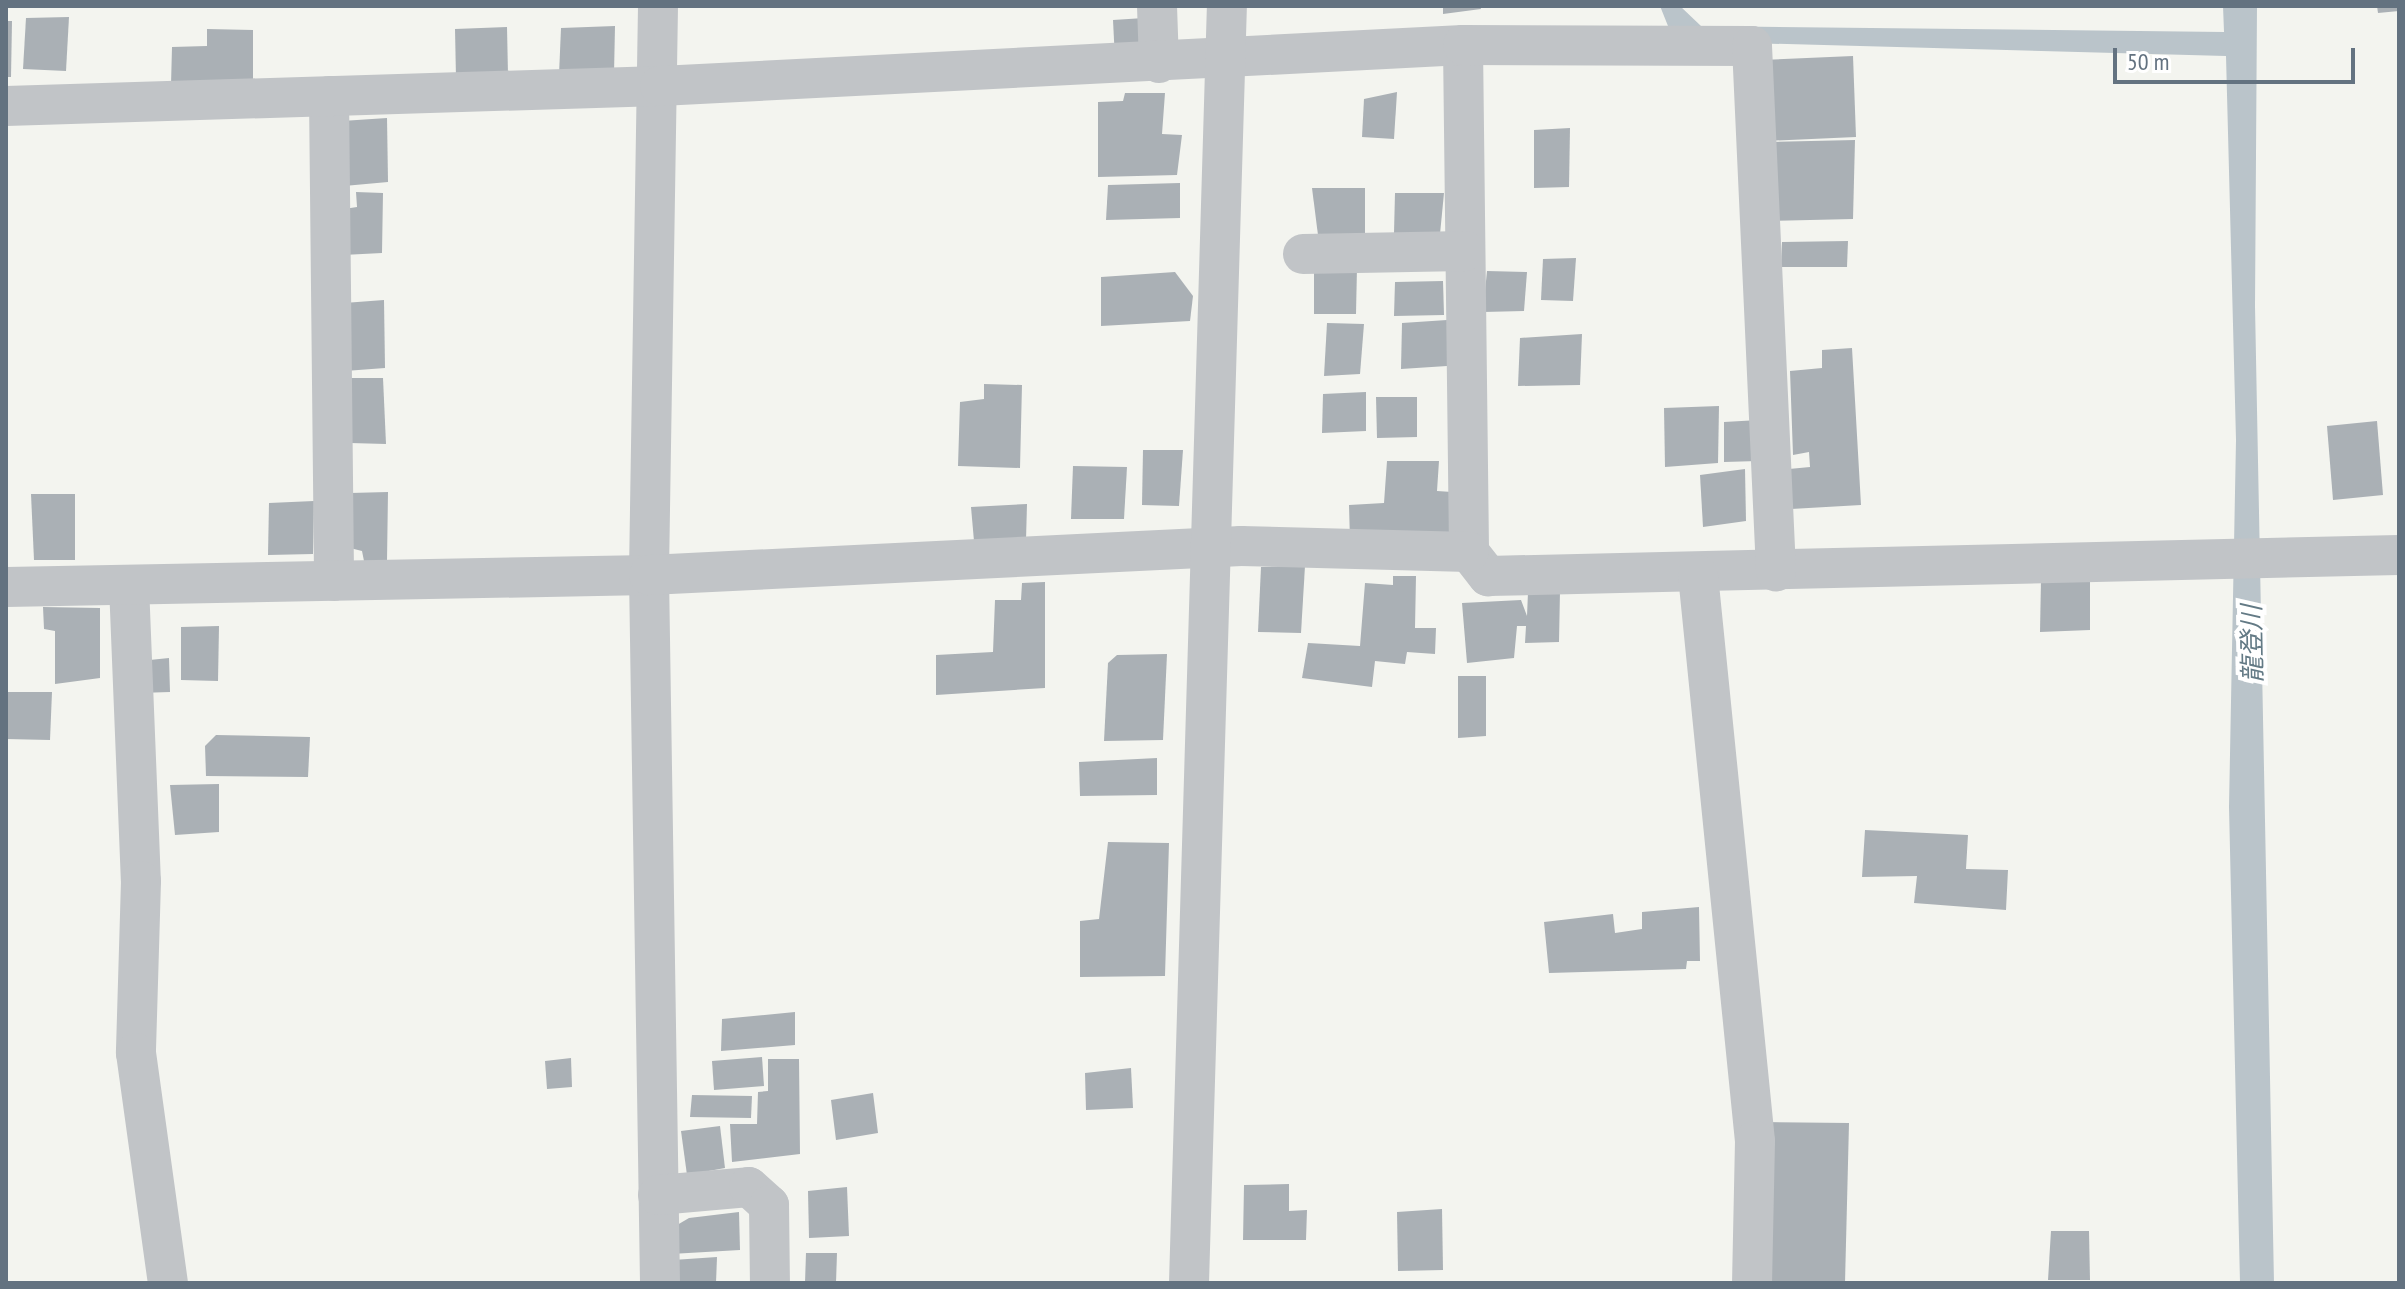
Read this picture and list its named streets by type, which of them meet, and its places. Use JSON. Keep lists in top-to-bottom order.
{
  "water": ["龍登川"],
  "scale_bar": "50 m"
}
